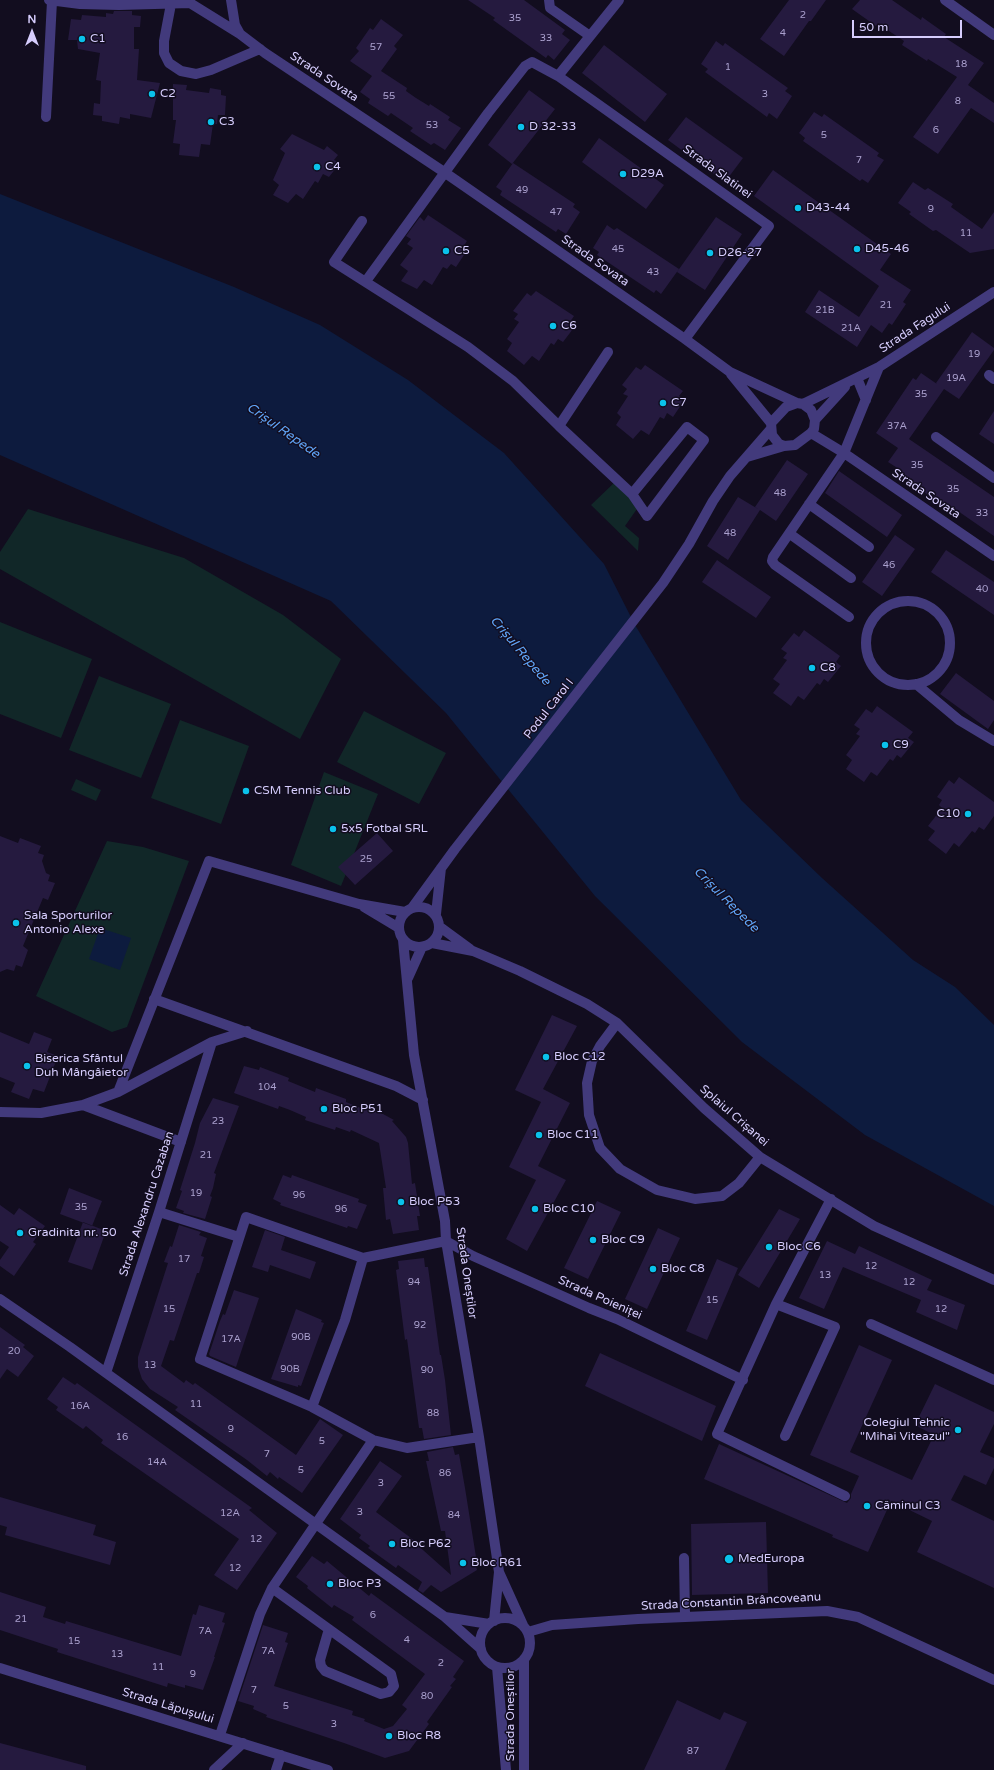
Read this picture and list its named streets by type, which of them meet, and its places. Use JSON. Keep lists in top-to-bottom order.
{
  "streets": {
    "street": [
      "Strada Sovata",
      "Strada Slatinei",
      "Strada Fagului",
      "Podul Carol I",
      "Splaiul Crișanei",
      "Strada Alexandru Cazaban",
      "Strada Oneștilor",
      "Strada Poieniței",
      "Strada Constantin Brâncoveanu",
      "Strada Lăpușului"
    ]
  },
  "crossings": [
    ["Strada Sovata", "Strada Slatinei"],
    ["Strada Sovata", "Strada Fagului"],
    ["Strada Fagului", "Podul Carol I"],
    ["Podul Carol I", "Splaiul Crișanei"],
    ["Podul Carol I", "Strada Oneștilor"],
    ["Splaiul Crișanei", "Strada Oneștilor"],
    ["Strada Oneștilor", "Strada Poieniței"],
    ["Strada Oneștilor", "Strada Constantin Brâncoveanu"]
  ],
  "water": ["Crișul Repede"],
  "places": [
    "C1",
    "C2",
    "C3",
    "D 32-33",
    "C4",
    "D29A",
    "D43-44",
    "D45-46",
    "C5",
    "D26-27",
    "C6",
    "C7",
    "C8",
    "C9",
    "CSM Tennis Club",
    "C10",
    "5x5 Fotbal SRL",
    "Sala Sporturilor Antonio Alexe",
    "Bloc C12",
    "Biserica Sfântul Duh Mângâietor",
    "Bloc P51",
    "Bloc C11",
    "Bloc P53",
    "Bloc C10",
    "Gradinita nr. 50",
    "Bloc C9",
    "Bloc C6",
    "Bloc C8",
    "Colegiul Tehnic \"Mihai Viteazul\"",
    "Căminul C3",
    "Bloc P62",
    "MedEuropa",
    "Bloc R61",
    "Bloc P3",
    "Bloc R8"
  ],
  "house_numbers": [
    "2",
    "35",
    "4",
    "33",
    "57",
    "18",
    "1",
    "3",
    "55",
    "8",
    "53",
    "6",
    "5",
    "7",
    "49",
    "9",
    "47",
    "11",
    "45",
    "43",
    "21",
    "21B",
    "21A",
    "19",
    "19A",
    "35",
    "37A",
    "35",
    "35",
    "48",
    "33",
    "48",
    "46",
    "40",
    "25",
    "104",
    "23",
    "21",
    "19",
    "96",
    "35",
    "96",
    "17",
    "12",
    "13",
    "94",
    "12",
    "15",
    "15",
    "12",
    "92",
    "90B",
    "17A",
    "20",
    "13",
    "90B",
    "90",
    "11",
    "16A",
    "88",
    "9",
    "16",
    "5",
    "7",
    "14A",
    "5",
    "86",
    "3",
    "3",
    "12A",
    "84",
    "12",
    "12",
    "6",
    "21",
    "7A",
    "4",
    "15",
    "7A",
    "13",
    "2",
    "11",
    "9",
    "7",
    "80",
    "5",
    "3",
    "87"
  ],
  "scale_bar": "50 m",
  "north": "top"
}
